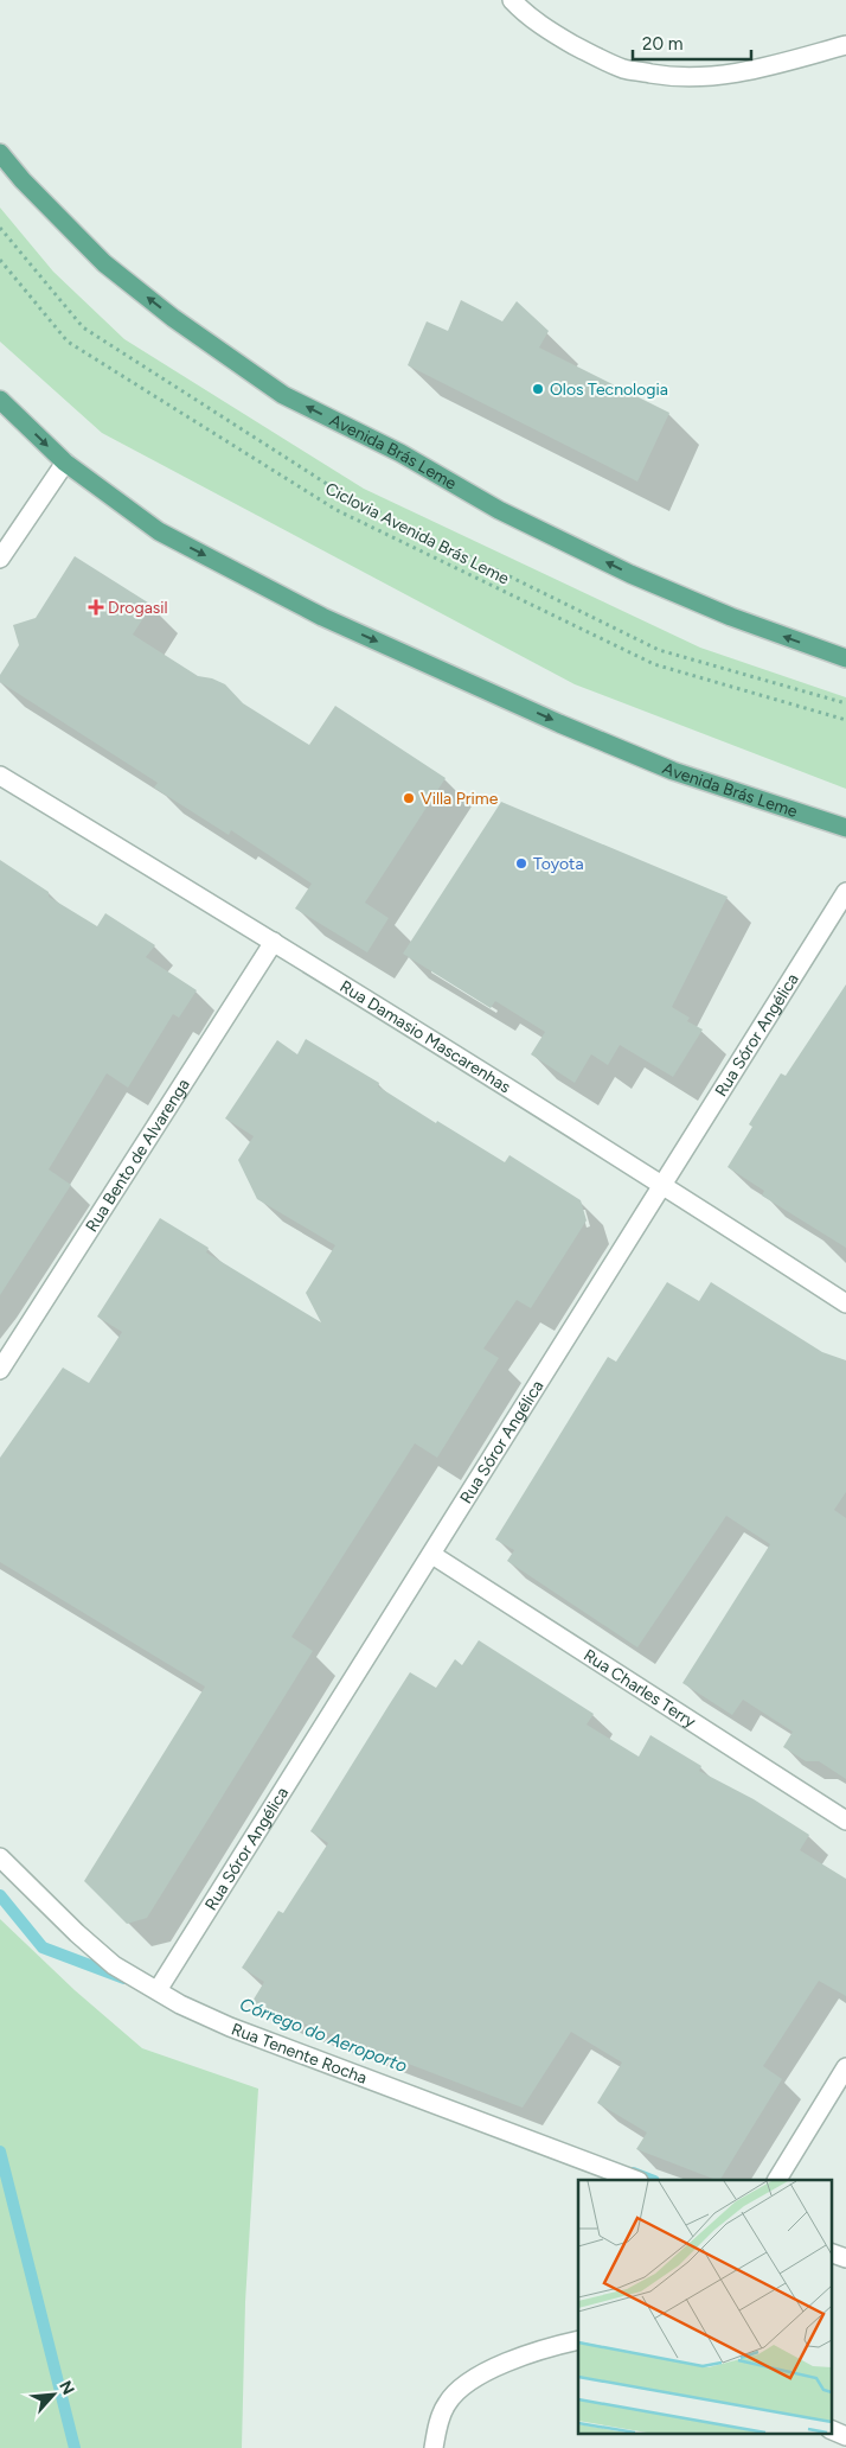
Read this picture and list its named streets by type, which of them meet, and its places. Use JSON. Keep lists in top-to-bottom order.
{
  "streets": {
    "main road": ["Avenida Brás Leme"],
    "street": [
      "Rua Sóror Angélica",
      "Rua Damasio Mascarenhas",
      "Rua Bento de Alvarenga",
      "Rua Charles Terry",
      "Rua Tenente Rocha"
    ],
    "path": ["Ciclovia Avenida Brás Leme"]
  },
  "crossings": [
    ["Rua Sóror Angélica", "Rua Damasio Mascarenhas"],
    ["Rua Sóror Angélica", "Rua Charles Terry"],
    ["Rua Sóror Angélica", "Rua Tenente Rocha"],
    ["Rua Damasio Mascarenhas", "Rua Bento de Alvarenga"]
  ],
  "water": ["Córrego do Aeroporto"],
  "places": {
    "other": ["Olos Tecnologia", "Villa Prime", "Toyota"],
    "health": ["Drogasil"]
  },
  "scale_bar": "20 m",
  "north": "top right"
}
